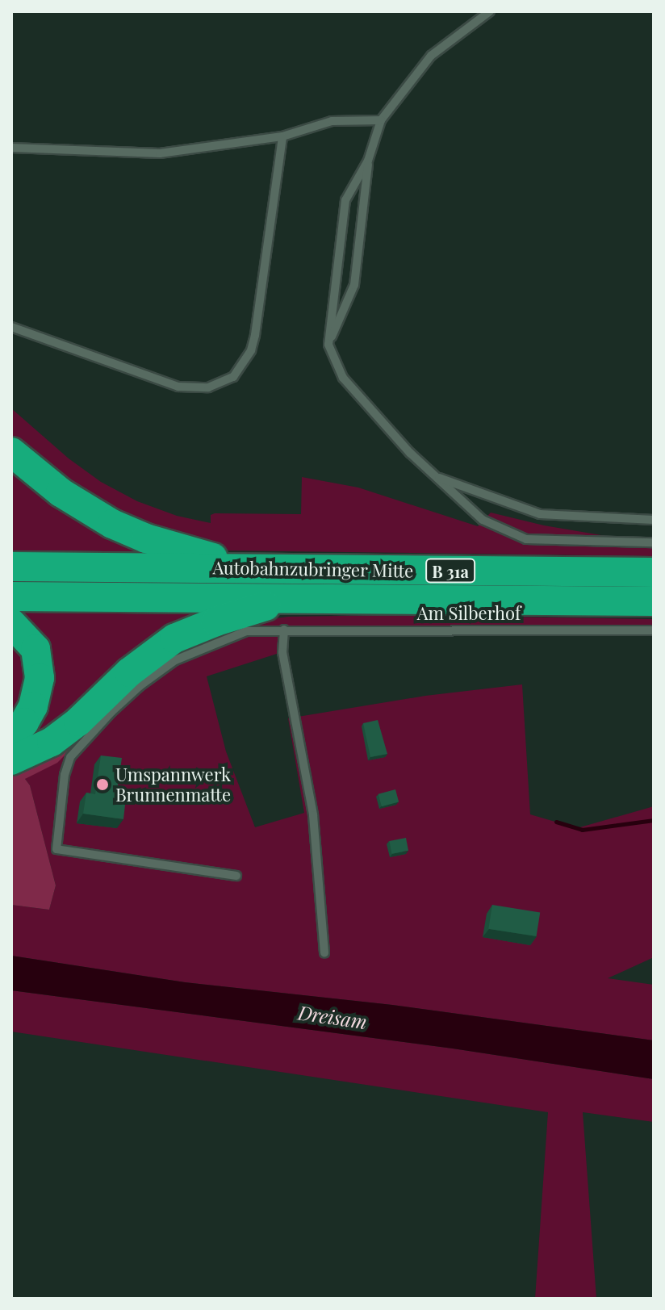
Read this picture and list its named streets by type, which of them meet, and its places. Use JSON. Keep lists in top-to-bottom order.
{
  "streets": {
    "highway": ["Autobahnzubringer Mitte", "B 31a"],
    "lane": ["Am Silberhof"]
  },
  "crossings": [
    ["Autobahnzubringer Mitte", "B 31a"]
  ],
  "water": ["Dreisam"],
  "places": ["Umspannwerk Brunnenmatte"]
}
